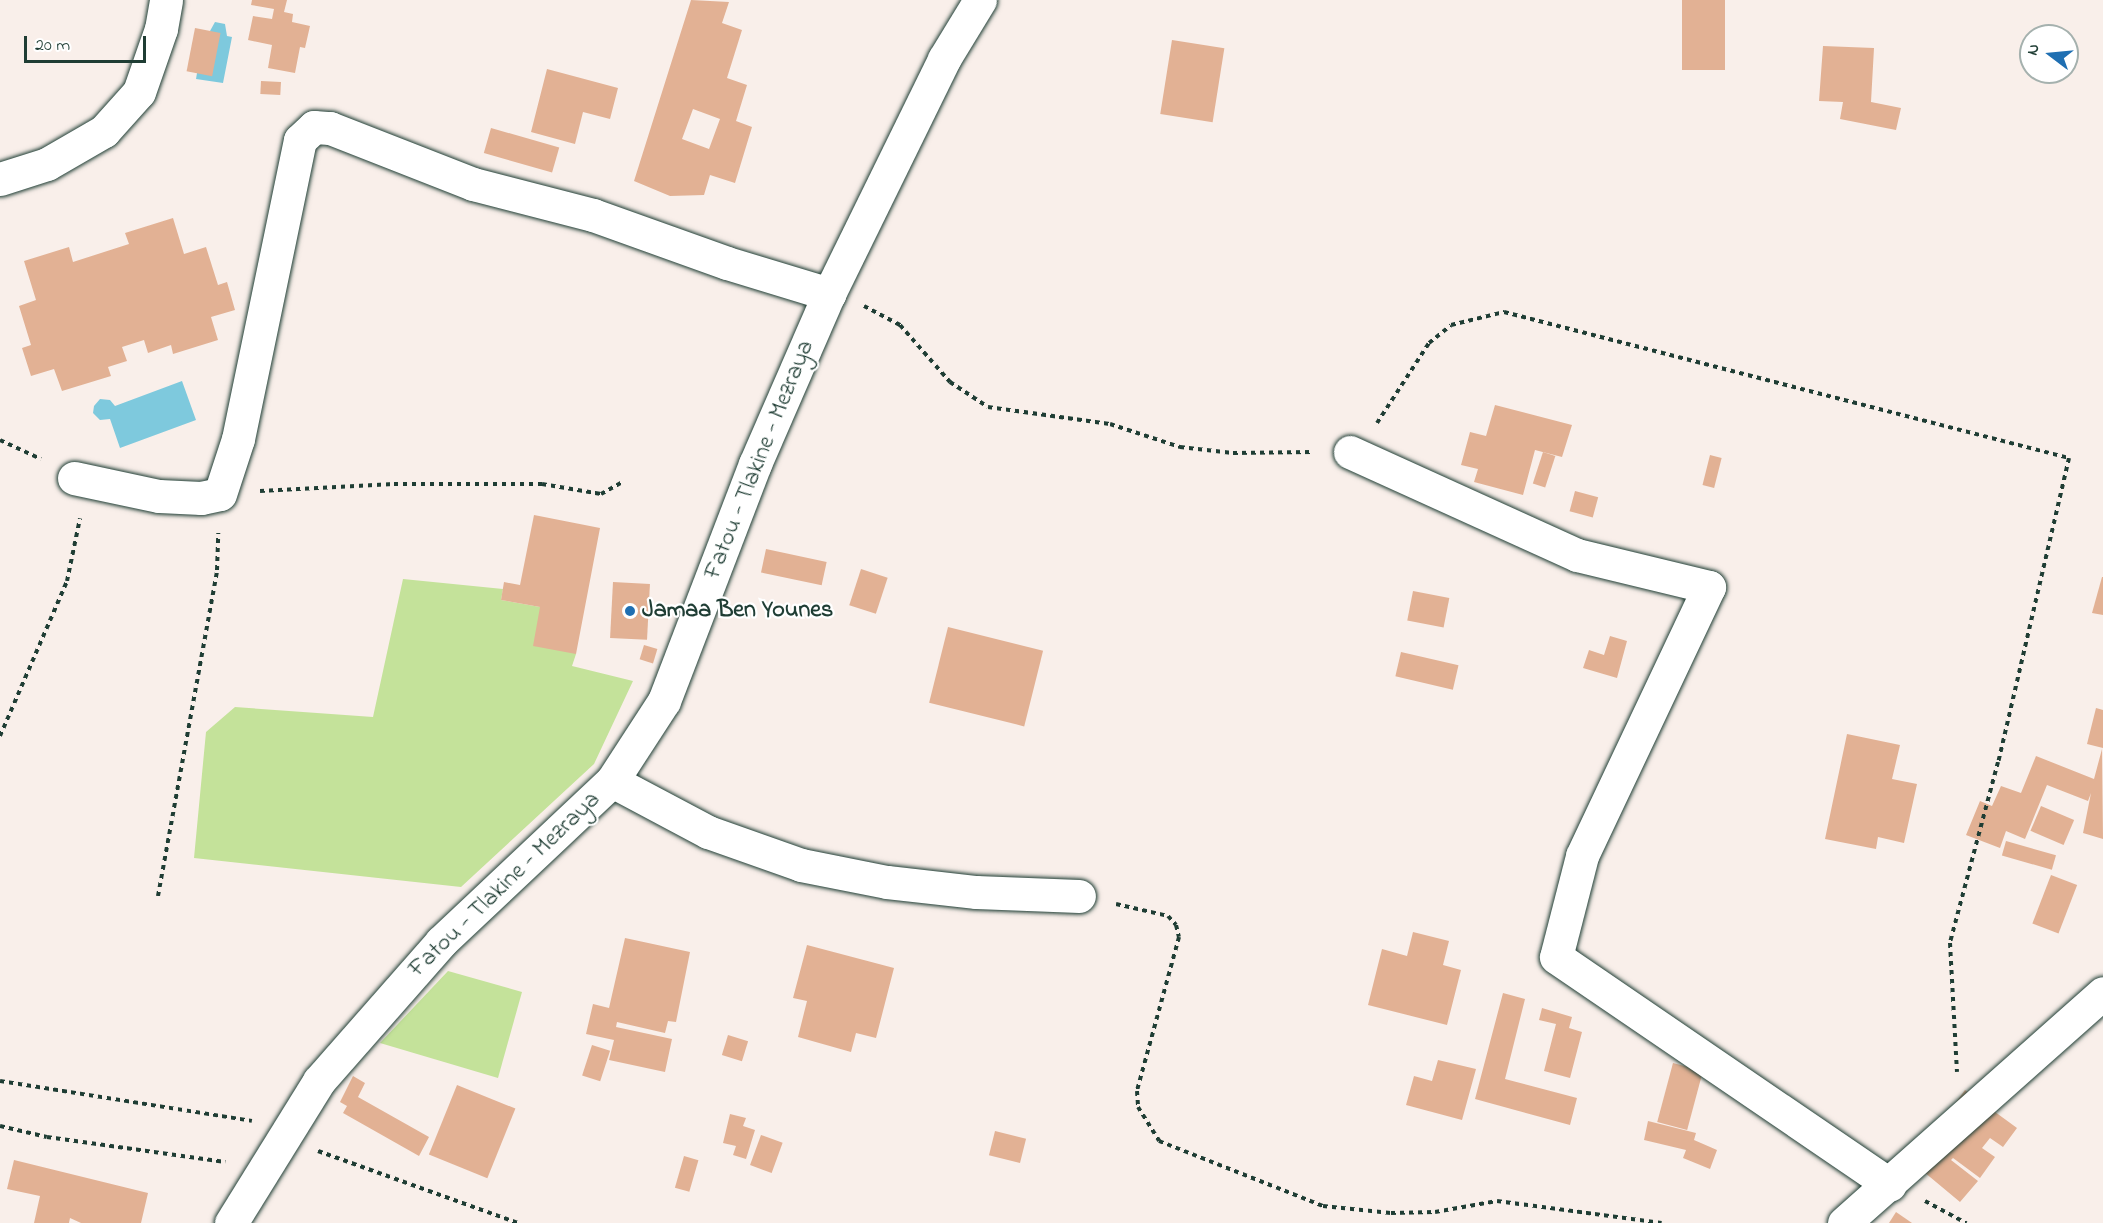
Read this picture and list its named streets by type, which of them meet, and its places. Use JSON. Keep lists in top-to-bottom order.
{
  "streets": {
    "street": ["Fatou - Tlakine - Mezraya"]
  },
  "places": ["Jamaa Ben Younes"],
  "scale_bar": "20 m",
  "north": "left"
}
